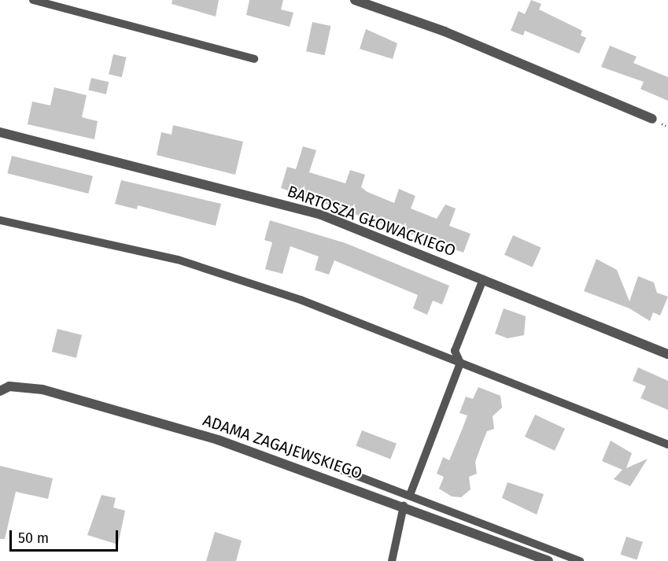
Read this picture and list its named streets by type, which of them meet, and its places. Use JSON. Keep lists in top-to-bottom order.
{
  "streets": {
    "street": ["BARTOSZA GŁOWACKIEGO", "ADAMA ZAGAJEWSKIEGO"]
  },
  "scale_bar": "50 m"
}
